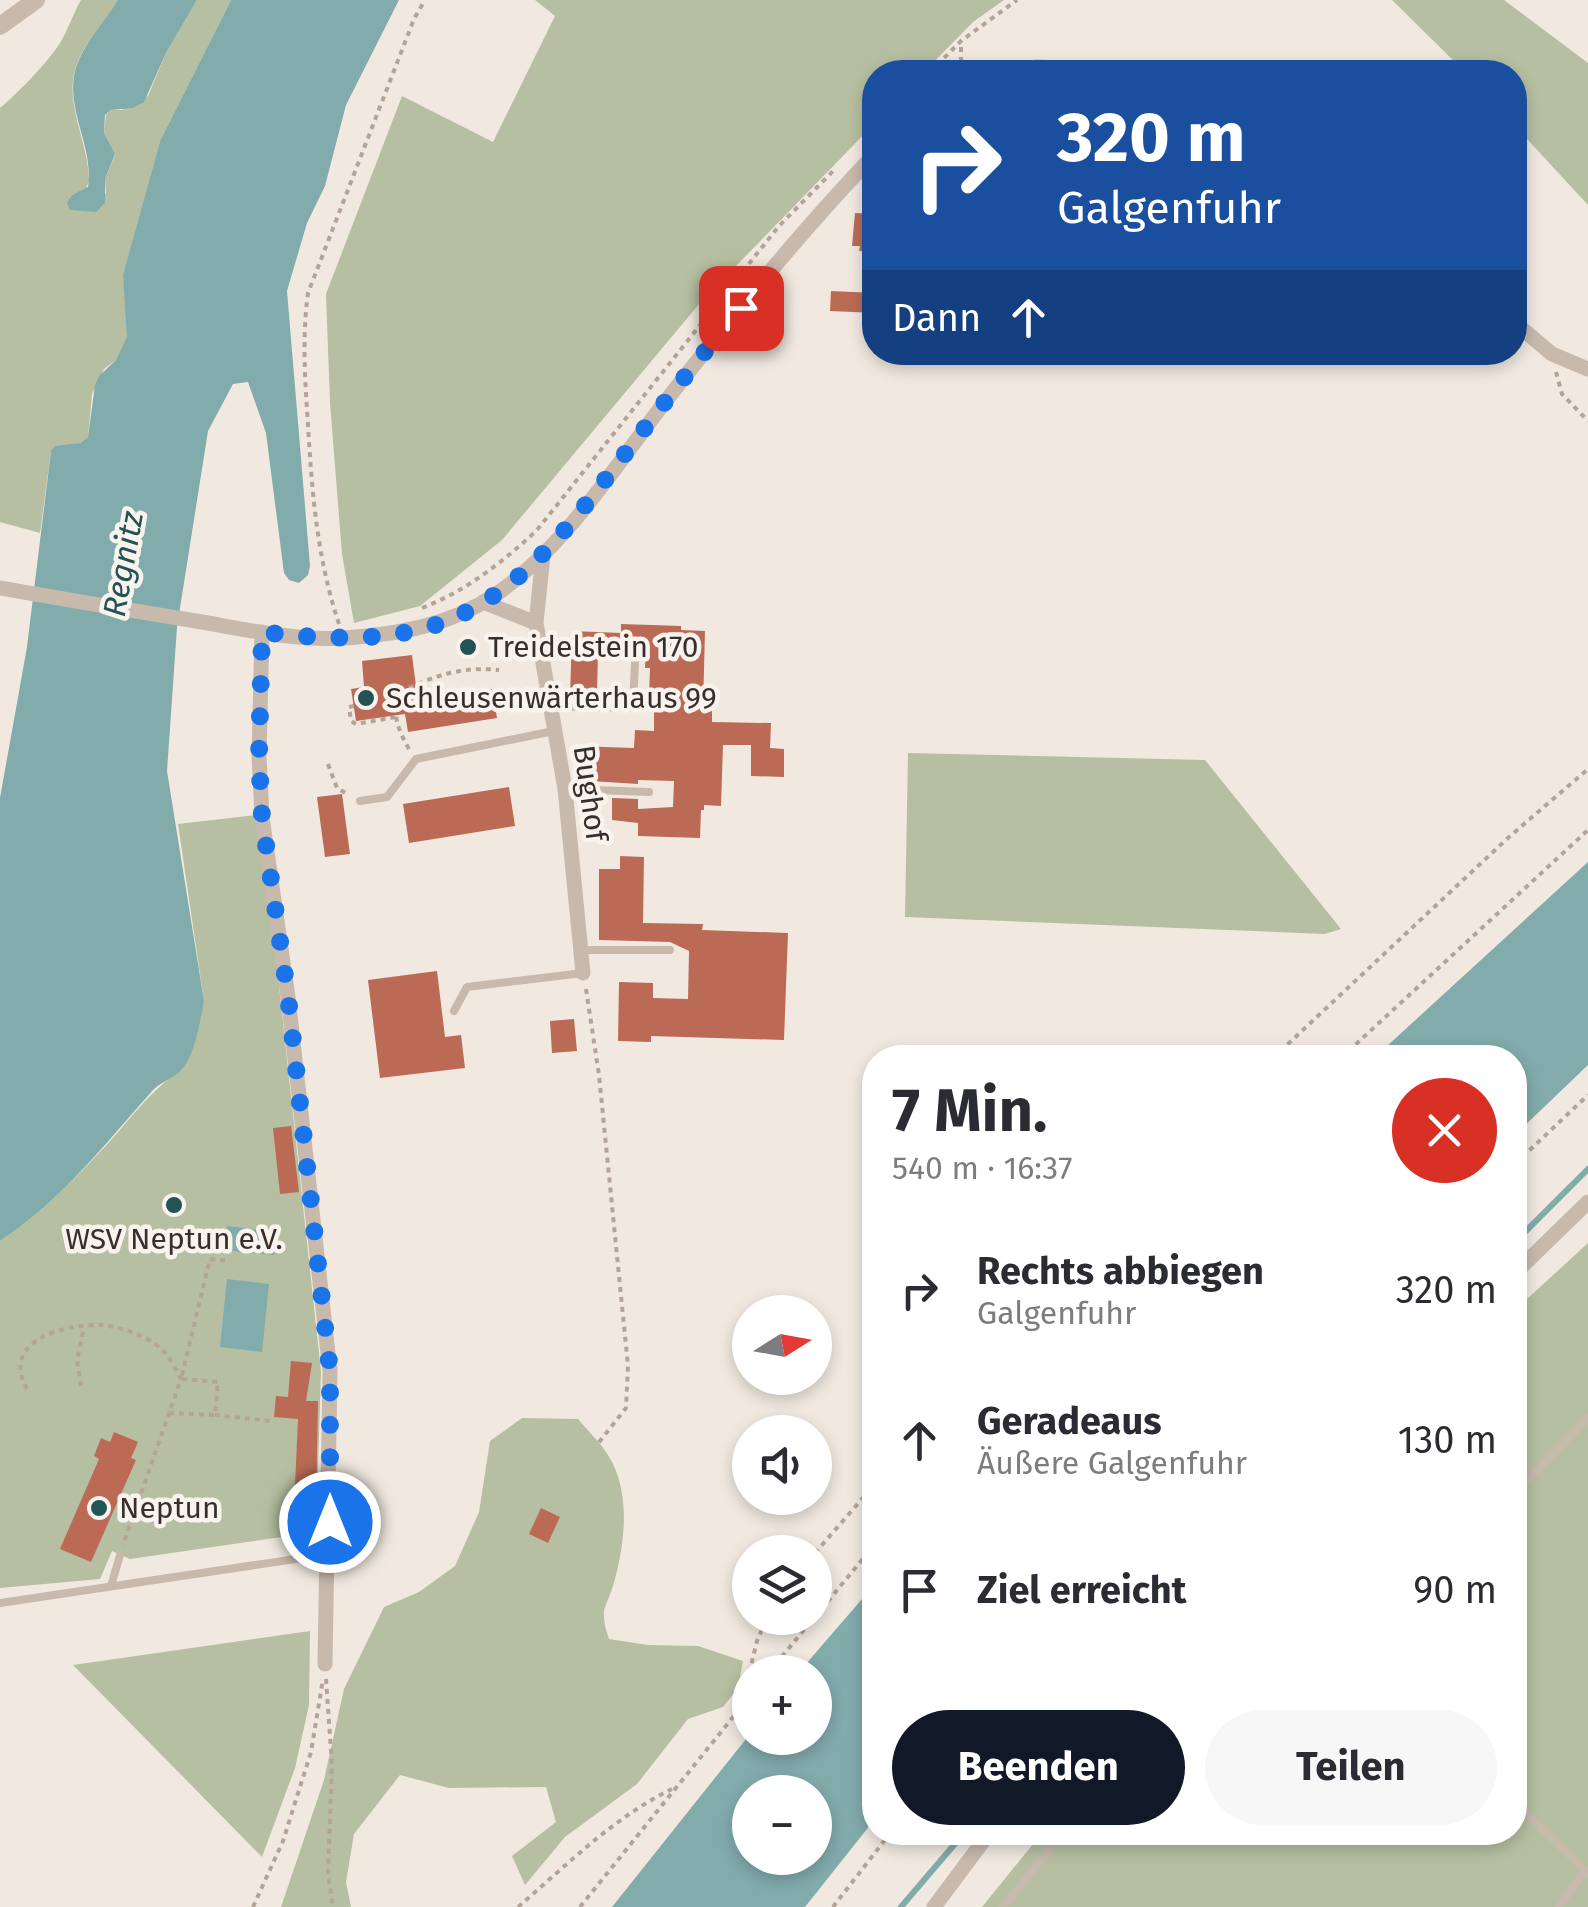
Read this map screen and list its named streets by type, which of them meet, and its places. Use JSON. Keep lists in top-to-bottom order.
{
  "streets": {
    "street": ["Bughof"]
  },
  "water": ["Regnitz"],
  "places": [
    "Treidelstein 170",
    "Schleusenwärterhaus 99",
    "WSV Neptun e.V.",
    "Neptun"
  ],
  "north": "right",
  "page": {
    "turn": ["320 m", "Galgenfuhr"],
    "then": "Dann",
    "heading": ["7 Min.", "540 m · 16:37"],
    "list": [
      {
        "name": "Rechts abbiegen",
        "note": "Galgenfuhr",
        "value": "320 m"
      },
      {
        "name": "Geradeaus",
        "note": "Äußere Galgenfuhr",
        "value": "130 m"
      },
      {
        "name": "Ziel erreicht",
        "value": "90 m"
      }
    ],
    "map_buttons": ["+", "−"],
    "buttons": ["Beenden", "Teilen"]
  }
}
